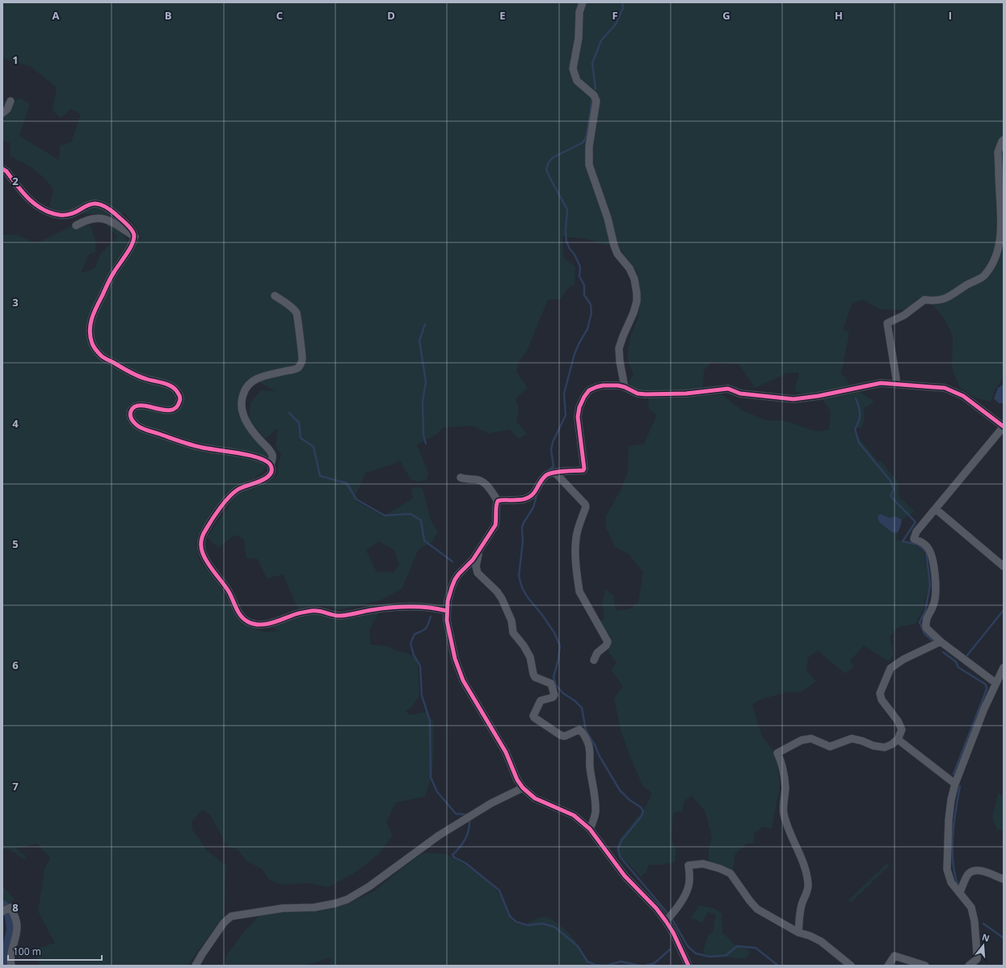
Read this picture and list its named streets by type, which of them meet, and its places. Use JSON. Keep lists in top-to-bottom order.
{
  "scale_bar": "100 m",
  "north": "top",
  "grid": {
    "columns": [
      "A",
      "B",
      "C",
      "D",
      "E",
      "F",
      "G",
      "H",
      "I"
    ],
    "rows": [
      "1",
      "2",
      "3",
      "4",
      "5",
      "6",
      "7",
      "8"
    ]
  }
}
